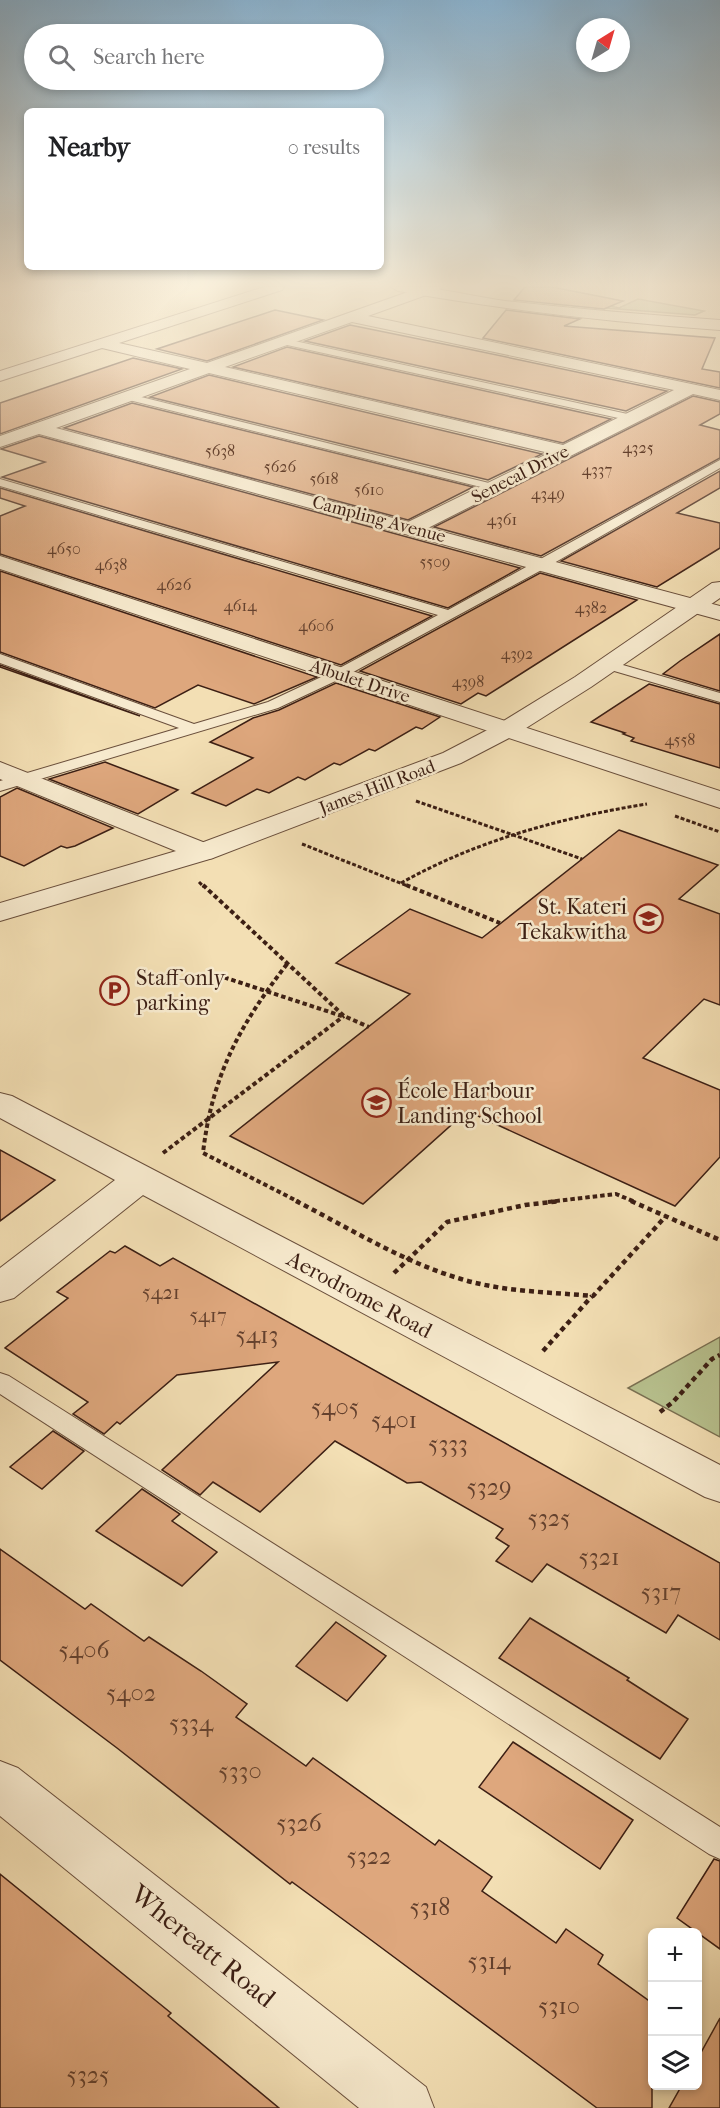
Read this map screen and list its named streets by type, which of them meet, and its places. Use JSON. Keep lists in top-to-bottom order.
{
  "streets": {
    "street": [
      "Senecal Drive",
      "Campling Avenue",
      "Albulet Drive",
      "James Hill Road",
      "Aerodrome Road",
      "Whereatt Road"
    ]
  },
  "crossings": [
    ["Senecal Drive", "Campling Avenue"],
    ["Campling Avenue", "James Hill Road"],
    ["Albulet Drive", "James Hill Road"]
  ],
  "places": {
    "school or university": ["St. Kateri Tekakwitha", "École Harbour Landing School"],
    "parking": ["Staff-only parking"]
  },
  "house_numbers": [
    "4325",
    "5638",
    "5626",
    "4337",
    "5618",
    "5610",
    "4349",
    "4361",
    "4650",
    "5509",
    "4638",
    "4626",
    "4614",
    "4382",
    "4606",
    "4392",
    "4398",
    "4558",
    "5421",
    "5417",
    "5413",
    "5405",
    "5401",
    "5333",
    "5329",
    "5325",
    "5321",
    "5317",
    "5406",
    "5402",
    "5334",
    "5330",
    "5326",
    "5322",
    "5318",
    "5314",
    "5310",
    "5325"
  ],
  "north": "top right",
  "page": {
    "search": "Search here",
    "heading": ["Nearby", "0 results"],
    "map_buttons": ["+", "−"]
  }
}
